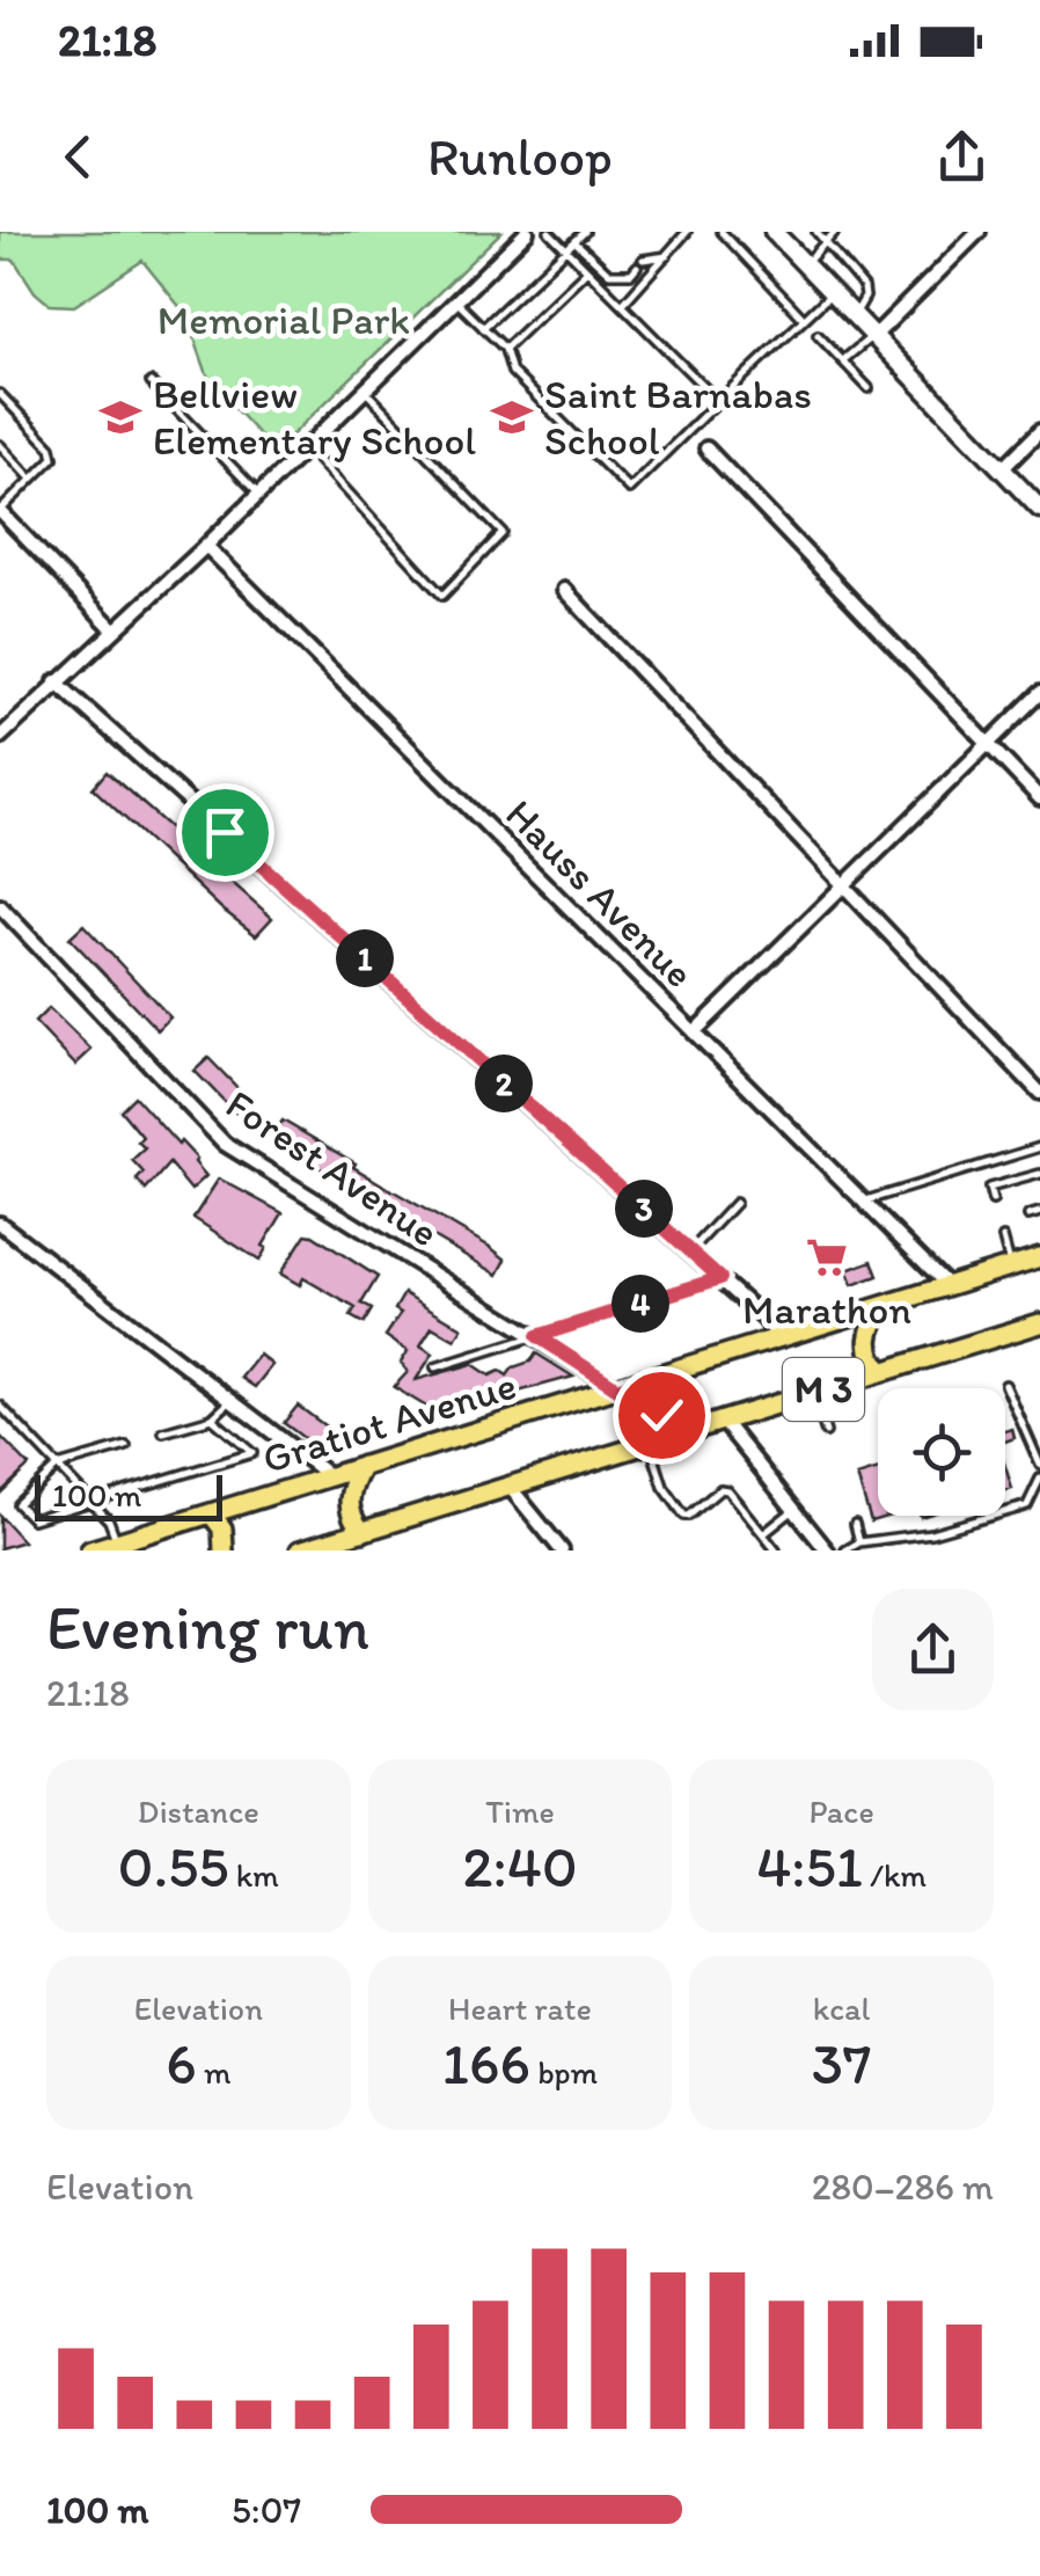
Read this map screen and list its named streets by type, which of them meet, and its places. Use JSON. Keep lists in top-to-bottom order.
{
  "streets": {
    "main road": ["M 3", "Gratiot Avenue"],
    "street": ["Hauss Avenue", "Forest Avenue"]
  },
  "crossings": [
    ["Hauss Avenue", "Gratiot Avenue"],
    ["Forest Avenue", "Gratiot Avenue"]
  ],
  "parks": ["Memorial Park"],
  "places": {
    "school or university": ["Bellview Elementary School", "Saint Barnabas School"],
    "supermarket": ["Marathon"]
  },
  "scale_bar": "100 m",
  "page": {
    "status": "21:18",
    "header": "Runloop",
    "pins": [
      "1",
      "2",
      "3",
      "4"
    ],
    "scale": "100 m",
    "heading": ["Evening run", "21:18"],
    "stats": [
      ["Distance", "0.55 km"],
      ["Time", "2:40"],
      ["Pace", "4:51 /km"],
      ["Elevation", "6 m"],
      ["Heart rate", "166 bpm"],
      ["kcal", "37"]
    ],
    "chart": ["Elevation", "280–286 m"],
    "list": [
      {
        "name": "100 m",
        "note": "5:07"
      }
    ]
  }
}
